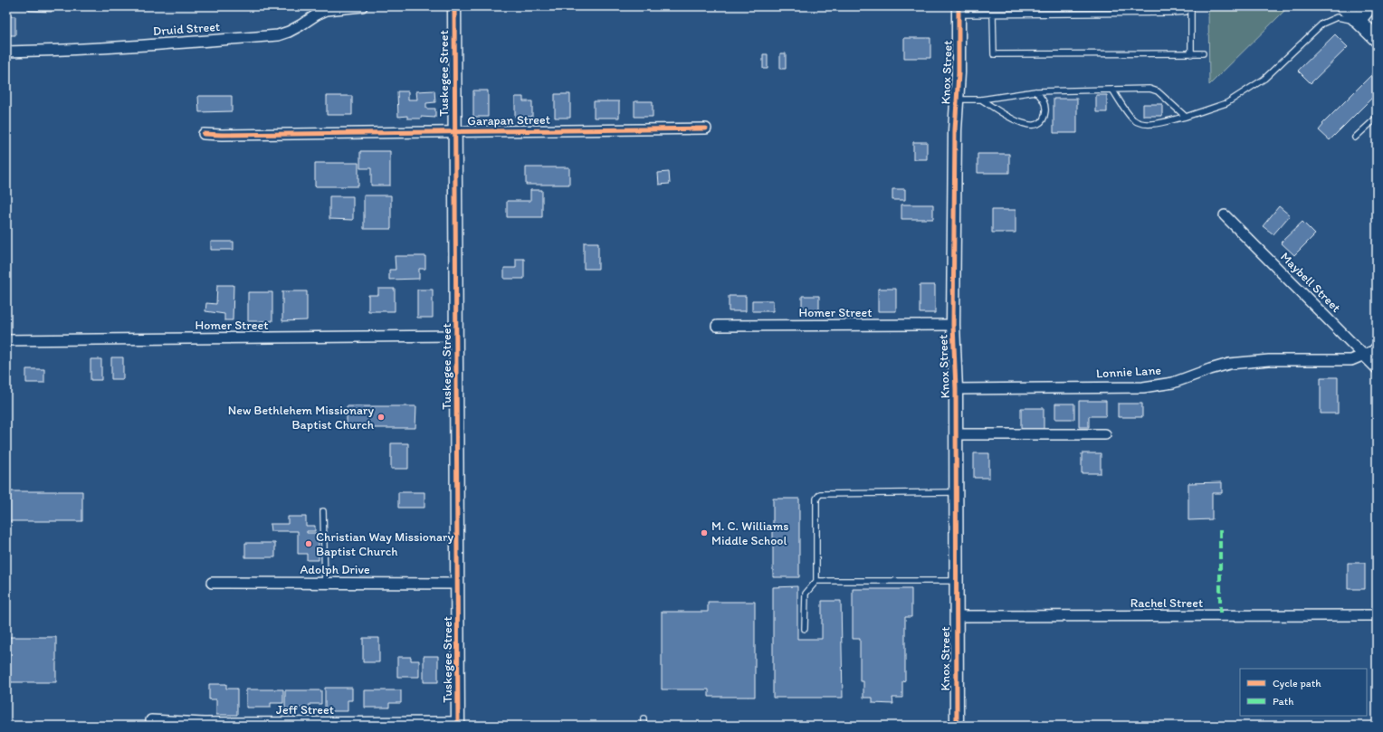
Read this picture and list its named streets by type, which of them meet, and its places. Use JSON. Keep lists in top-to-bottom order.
{
  "streets": {
    "street": [
      "Druid Street",
      "Knox Street",
      "Tuskegee Street",
      "Garapan Street",
      "Maybell Street",
      "Homer Street",
      "Lonnie Lane",
      "Adolph Drive",
      "Rachel Street",
      "Jeff Street"
    ]
  },
  "crossings": [
    ["Knox Street", "Homer Street"],
    ["Knox Street", "Lonnie Lane"],
    ["Knox Street", "Rachel Street"],
    ["Tuskegee Street", "Garapan Street"],
    ["Tuskegee Street", "Homer Street"],
    ["Tuskegee Street", "Adolph Drive"],
    ["Tuskegee Street", "Jeff Street"],
    ["Maybell Street", "Lonnie Lane"]
  ],
  "places": ["New Bethlehem Missionary Baptist Church", "M. C. Williams Middle School", "Christian Way Missionary Baptist Church"],
  "legend": ["Cycle path", "Path"]
}
